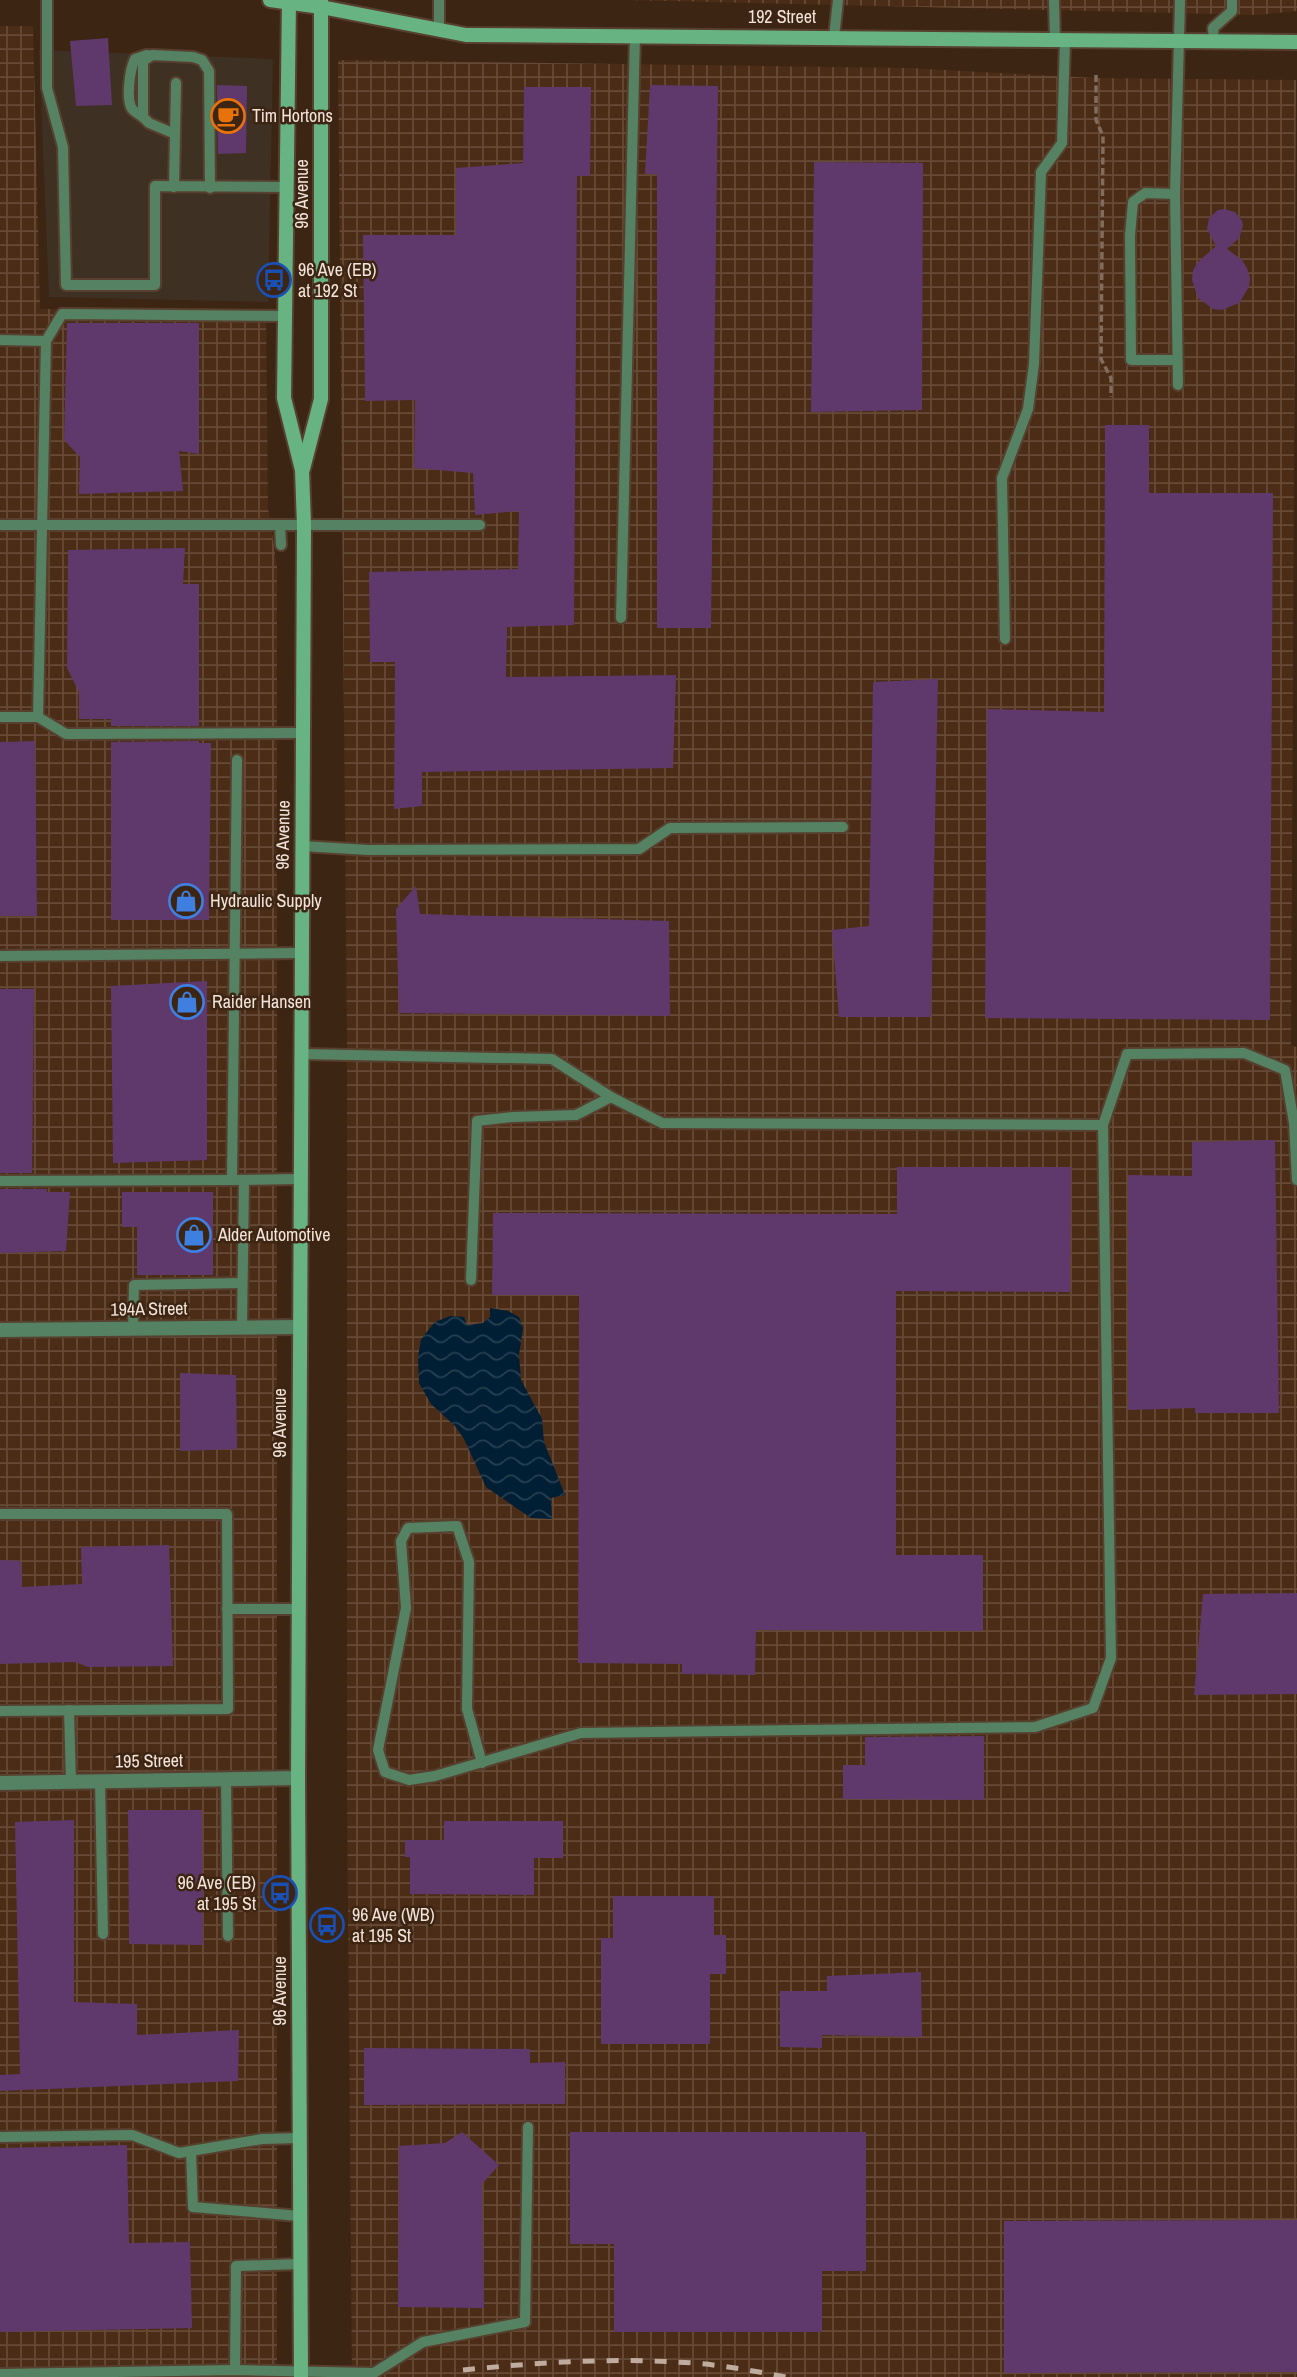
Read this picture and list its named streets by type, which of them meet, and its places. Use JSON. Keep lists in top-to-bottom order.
{
  "streets": {
    "main road": ["192 Street", "96 Avenue"],
    "street": ["194A Street", "195 Street"]
  },
  "crossings": [
    ["192 Street", "96 Avenue"],
    ["96 Avenue", "194A Street"],
    ["96 Avenue", "195 Street"]
  ],
  "places": {
    "cafe": ["Tim Hortons"],
    "bus stop": ["96 Ave (EB) at 192 St", "96 Ave (EB) at 195 St", "96 Ave (WB) at 195 St"],
    "shop": ["Hydraulic Supply", "Raider Hansen", "Alder Automotive"]
  }
}
